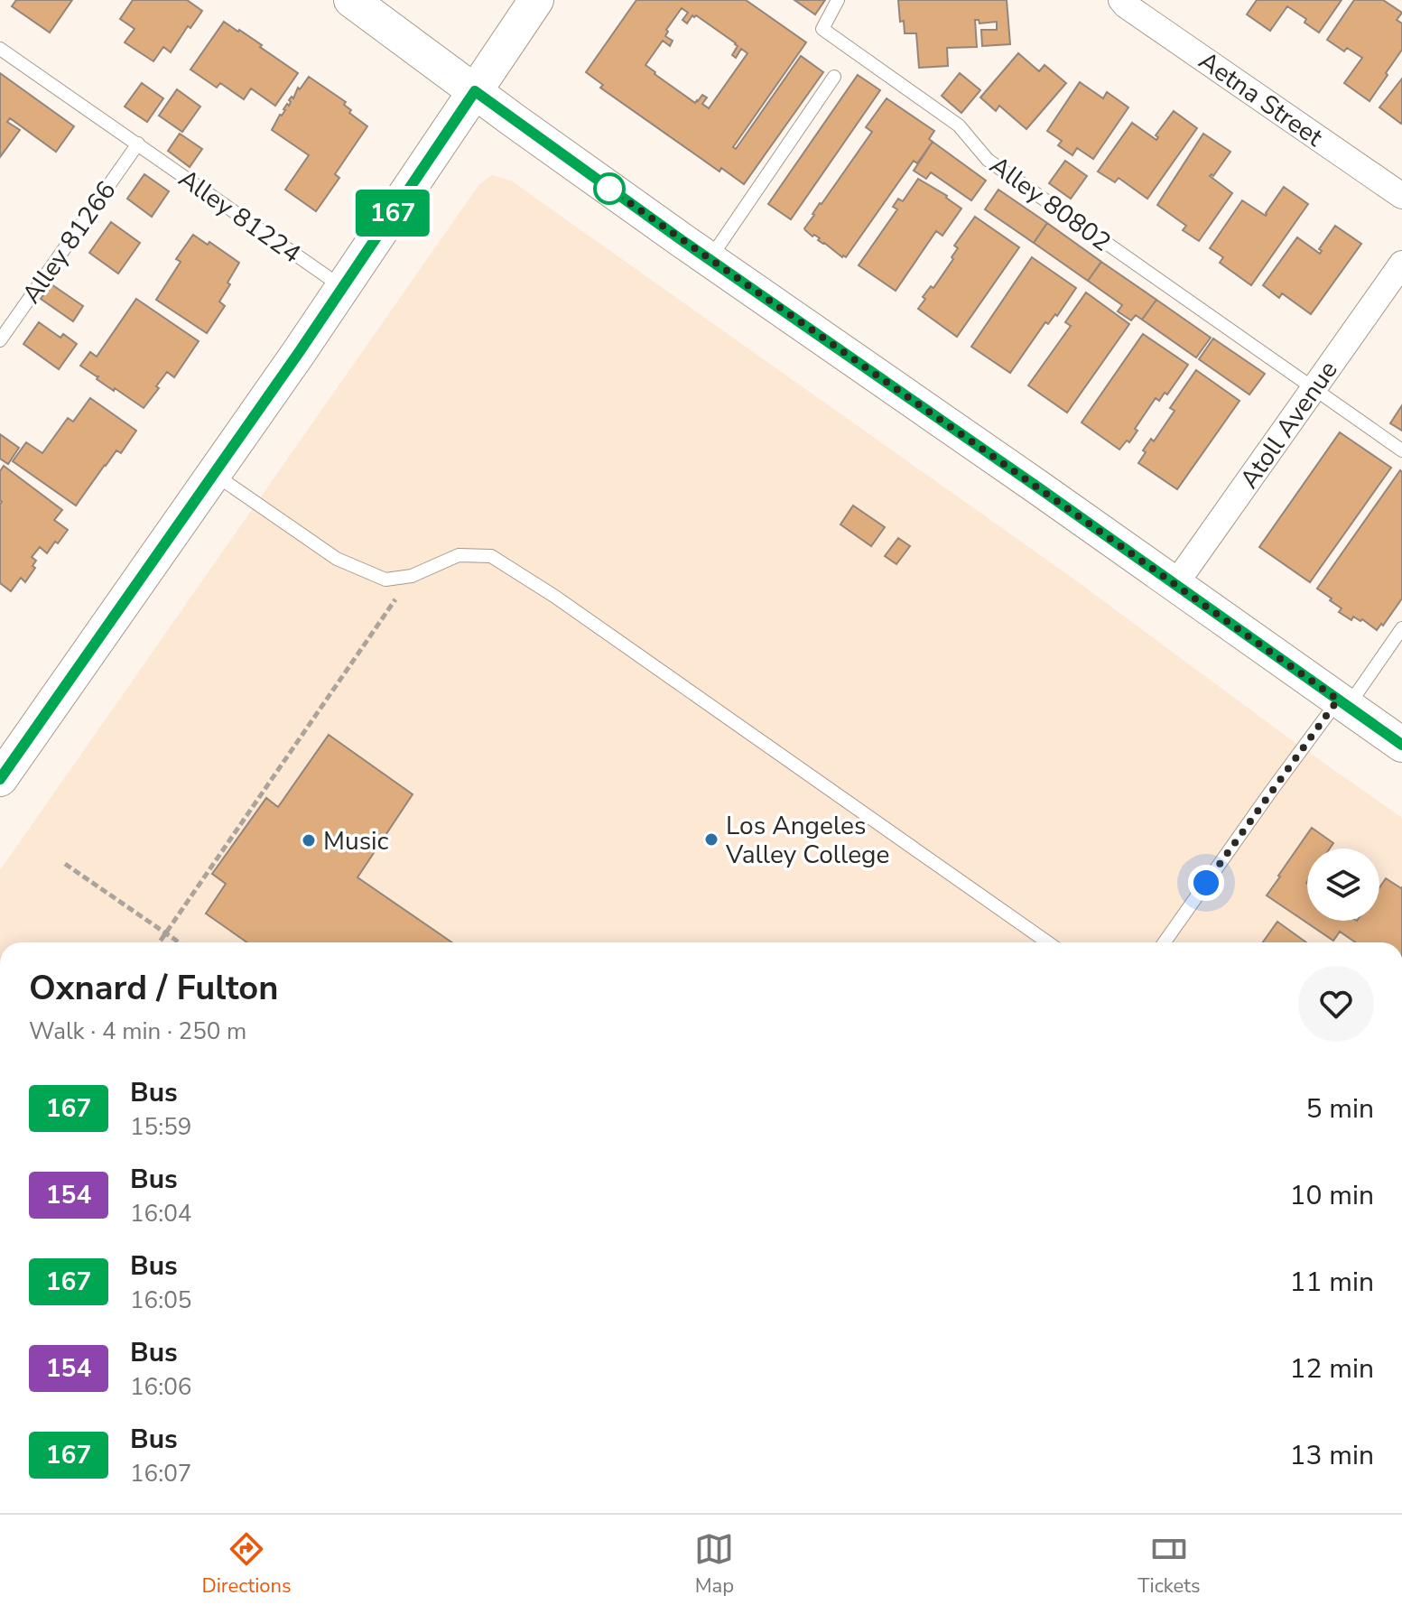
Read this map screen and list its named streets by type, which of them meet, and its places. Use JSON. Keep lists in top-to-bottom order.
{
  "streets": {
    "street": ["Aetna Street", "Atoll Avenue"],
    "lane": ["Alley 80802", "Alley 81224", "Alley 81266"]
  },
  "crossings": [
    ["Alley 80802", "Atoll Avenue"],
    ["Alley 81224", "Alley 81266"]
  ],
  "places": ["Los Angeles Valley College", "Music"],
  "lines": ["bus line 167"],
  "page": {
    "on_map": "167",
    "heading": ["Oxnard / Fulton", "Walk · 4 min · 250 m"],
    "list": [
      {
        "mark": "167",
        "name": "Bus",
        "note": "15:59",
        "value": "5 min"
      },
      {
        "mark": "154",
        "name": "Bus",
        "note": "16:04",
        "value": "10 min"
      },
      {
        "mark": "167",
        "name": "Bus",
        "note": "16:05",
        "value": "11 min"
      },
      {
        "mark": "154",
        "name": "Bus",
        "note": "16:06",
        "value": "12 min"
      },
      {
        "mark": "167",
        "name": "Bus",
        "note": "16:07",
        "value": "13 min"
      }
    ],
    "tabs": ["Directions", "Map", "Tickets"]
  }
}
